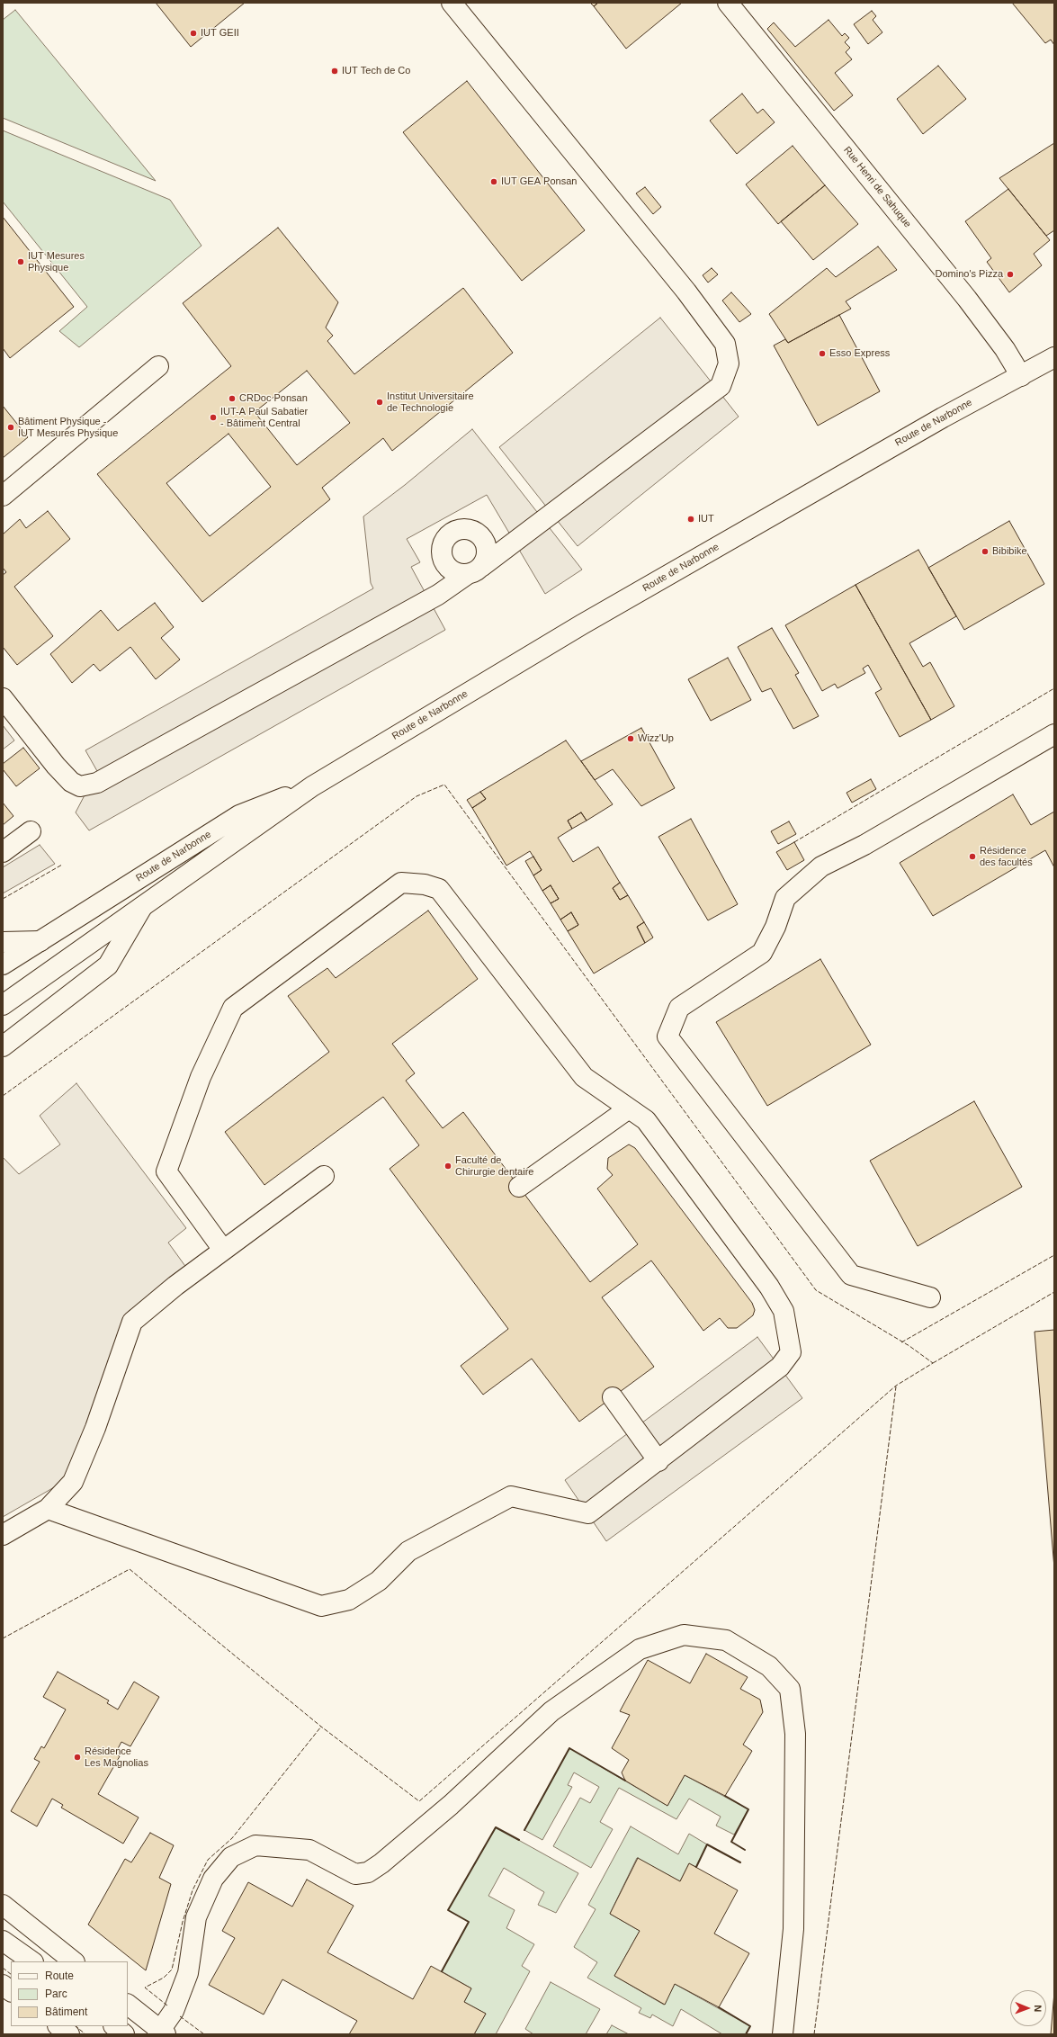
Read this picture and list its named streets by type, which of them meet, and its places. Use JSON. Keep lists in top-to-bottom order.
{
  "streets": {
    "main road": ["Rue Henri de Sahuque", "Route de Narbonne"]
  },
  "crossings": [
    ["Rue Henri de Sahuque", "Route de Narbonne"]
  ],
  "places": [
    "IUT GEII",
    "IUT Tech de Co",
    "IUT GEA Ponsan",
    "IUT Mesures Physique",
    "Domino's Pizza",
    "Esso Express",
    "CRDoc Ponsan",
    "Institut Universitaire de Technologie",
    "IUT-A Paul Sabatier - Bâtiment Central",
    "Bâtiment Physique - IUT Mesures Physique",
    "IUT",
    "Bibibike",
    "Wizz'Up",
    "Résidence des facultés",
    "Faculté de Chirurgie dentaire",
    "Résidence Les Magnolias"
  ],
  "legend": ["Route", "Parc", "Bâtiment"],
  "north": "right"
}
